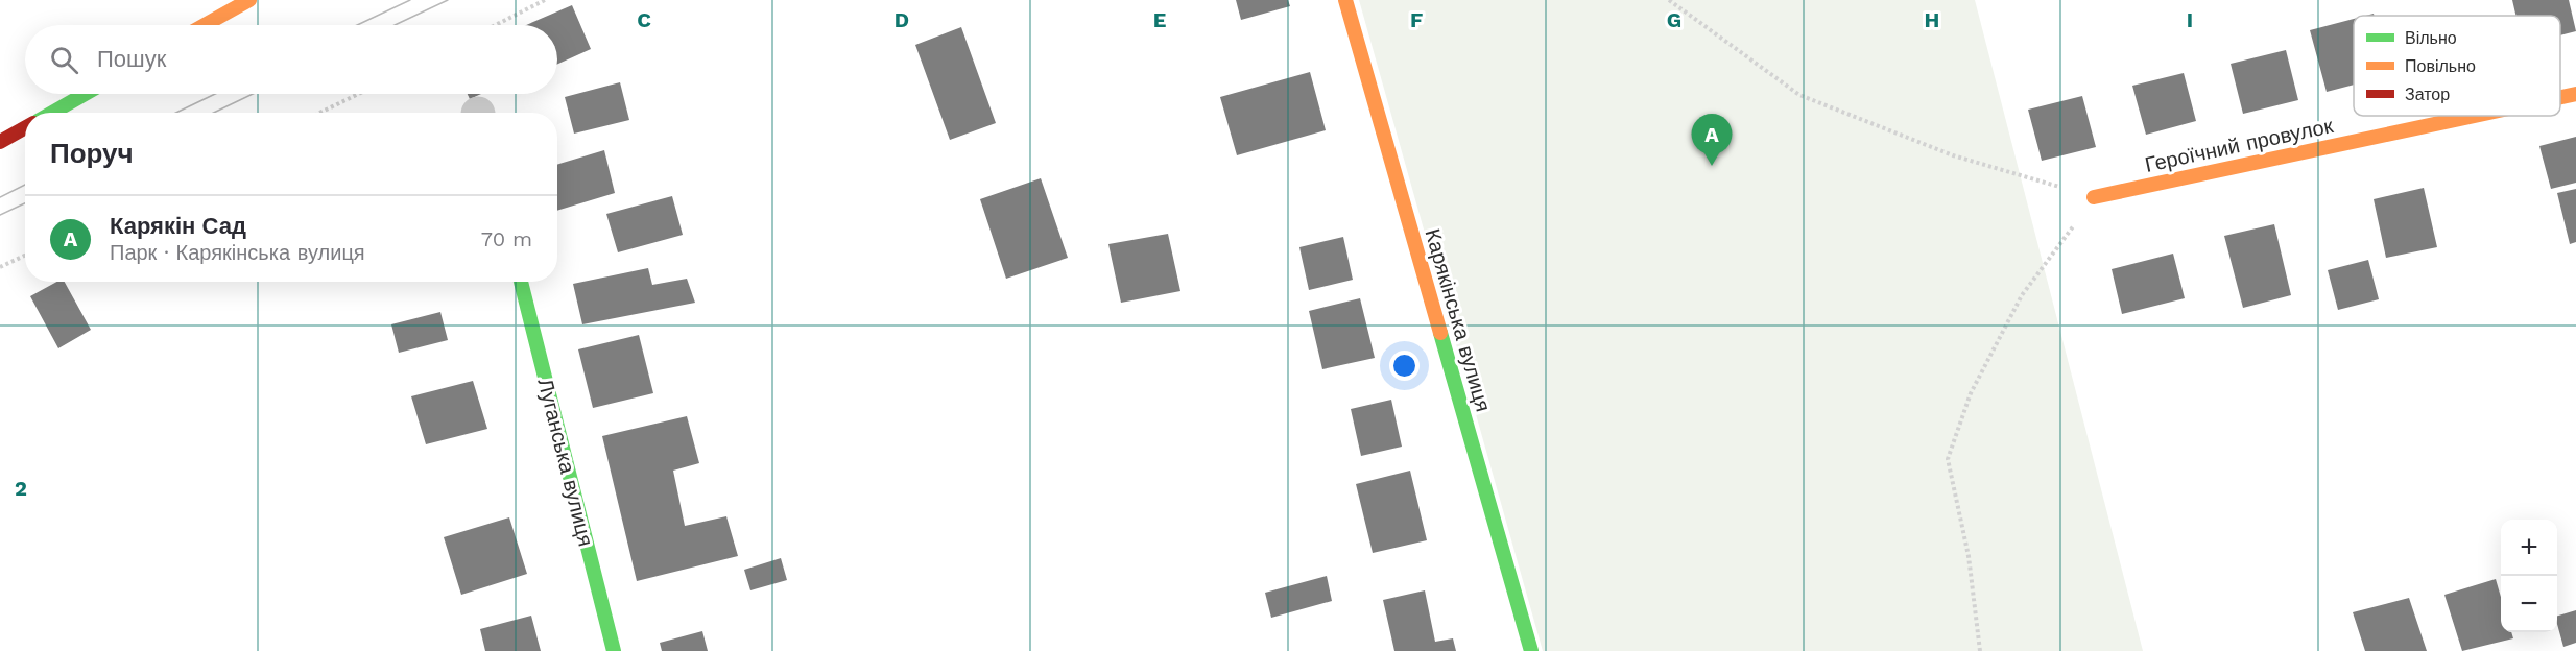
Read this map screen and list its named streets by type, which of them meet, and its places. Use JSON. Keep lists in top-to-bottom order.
{
  "streets": {
    "street": ["Героїчний провулок", "Карякінська вулиця", "Луганська вулиця"]
  },
  "legend": ["Вільно", "Повільно", "Затор"],
  "page": {
    "search": "Пошук",
    "heading": "Поруч",
    "pins": "A",
    "list": [
      {
        "mark": "A",
        "name": "Карякін Сад",
        "note": "Парк · Карякінська вулиця",
        "value": "70 m"
      }
    ],
    "map_buttons": ["+", "−"]
  },
  "grid": {
    "columns": [
      "C",
      "D",
      "E",
      "F",
      "G",
      "H",
      "I"
    ],
    "rows": ["2"]
  }
}
